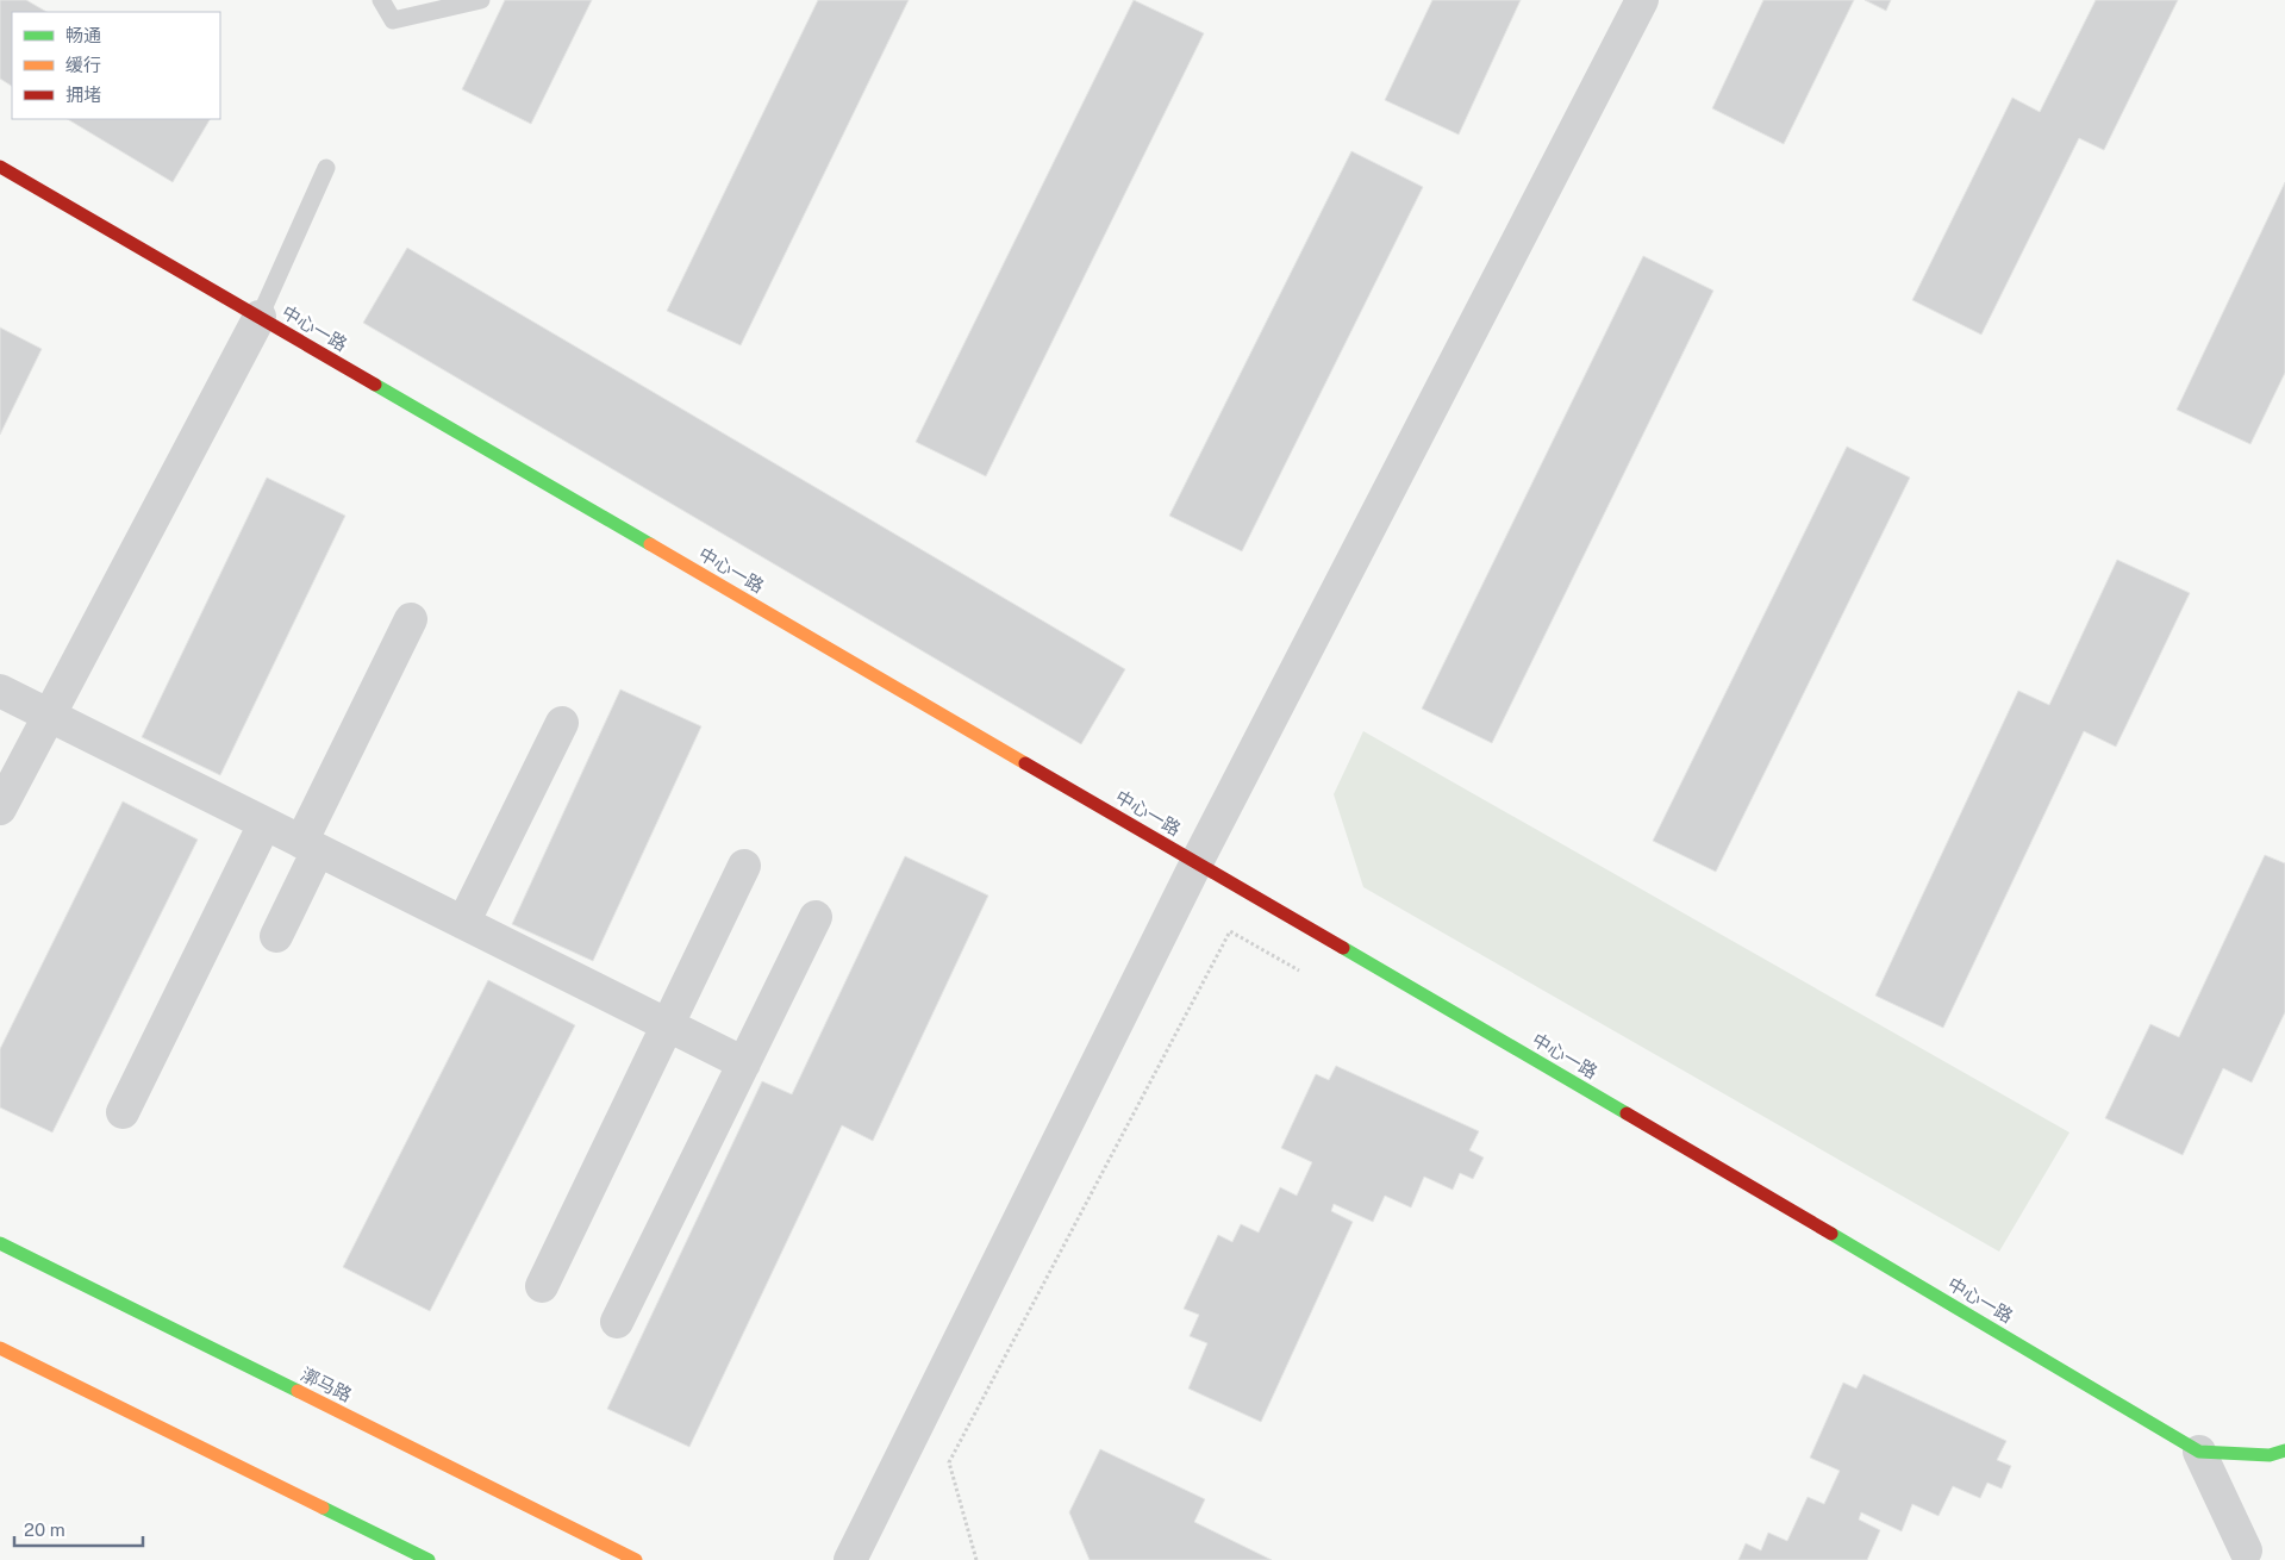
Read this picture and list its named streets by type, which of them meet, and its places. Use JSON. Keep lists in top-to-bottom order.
{
  "streets": {
    "street": ["中心一路", "漷马路"]
  },
  "legend": ["畅通", "缓行", "拥堵"],
  "scale_bar": "20 m"
}
